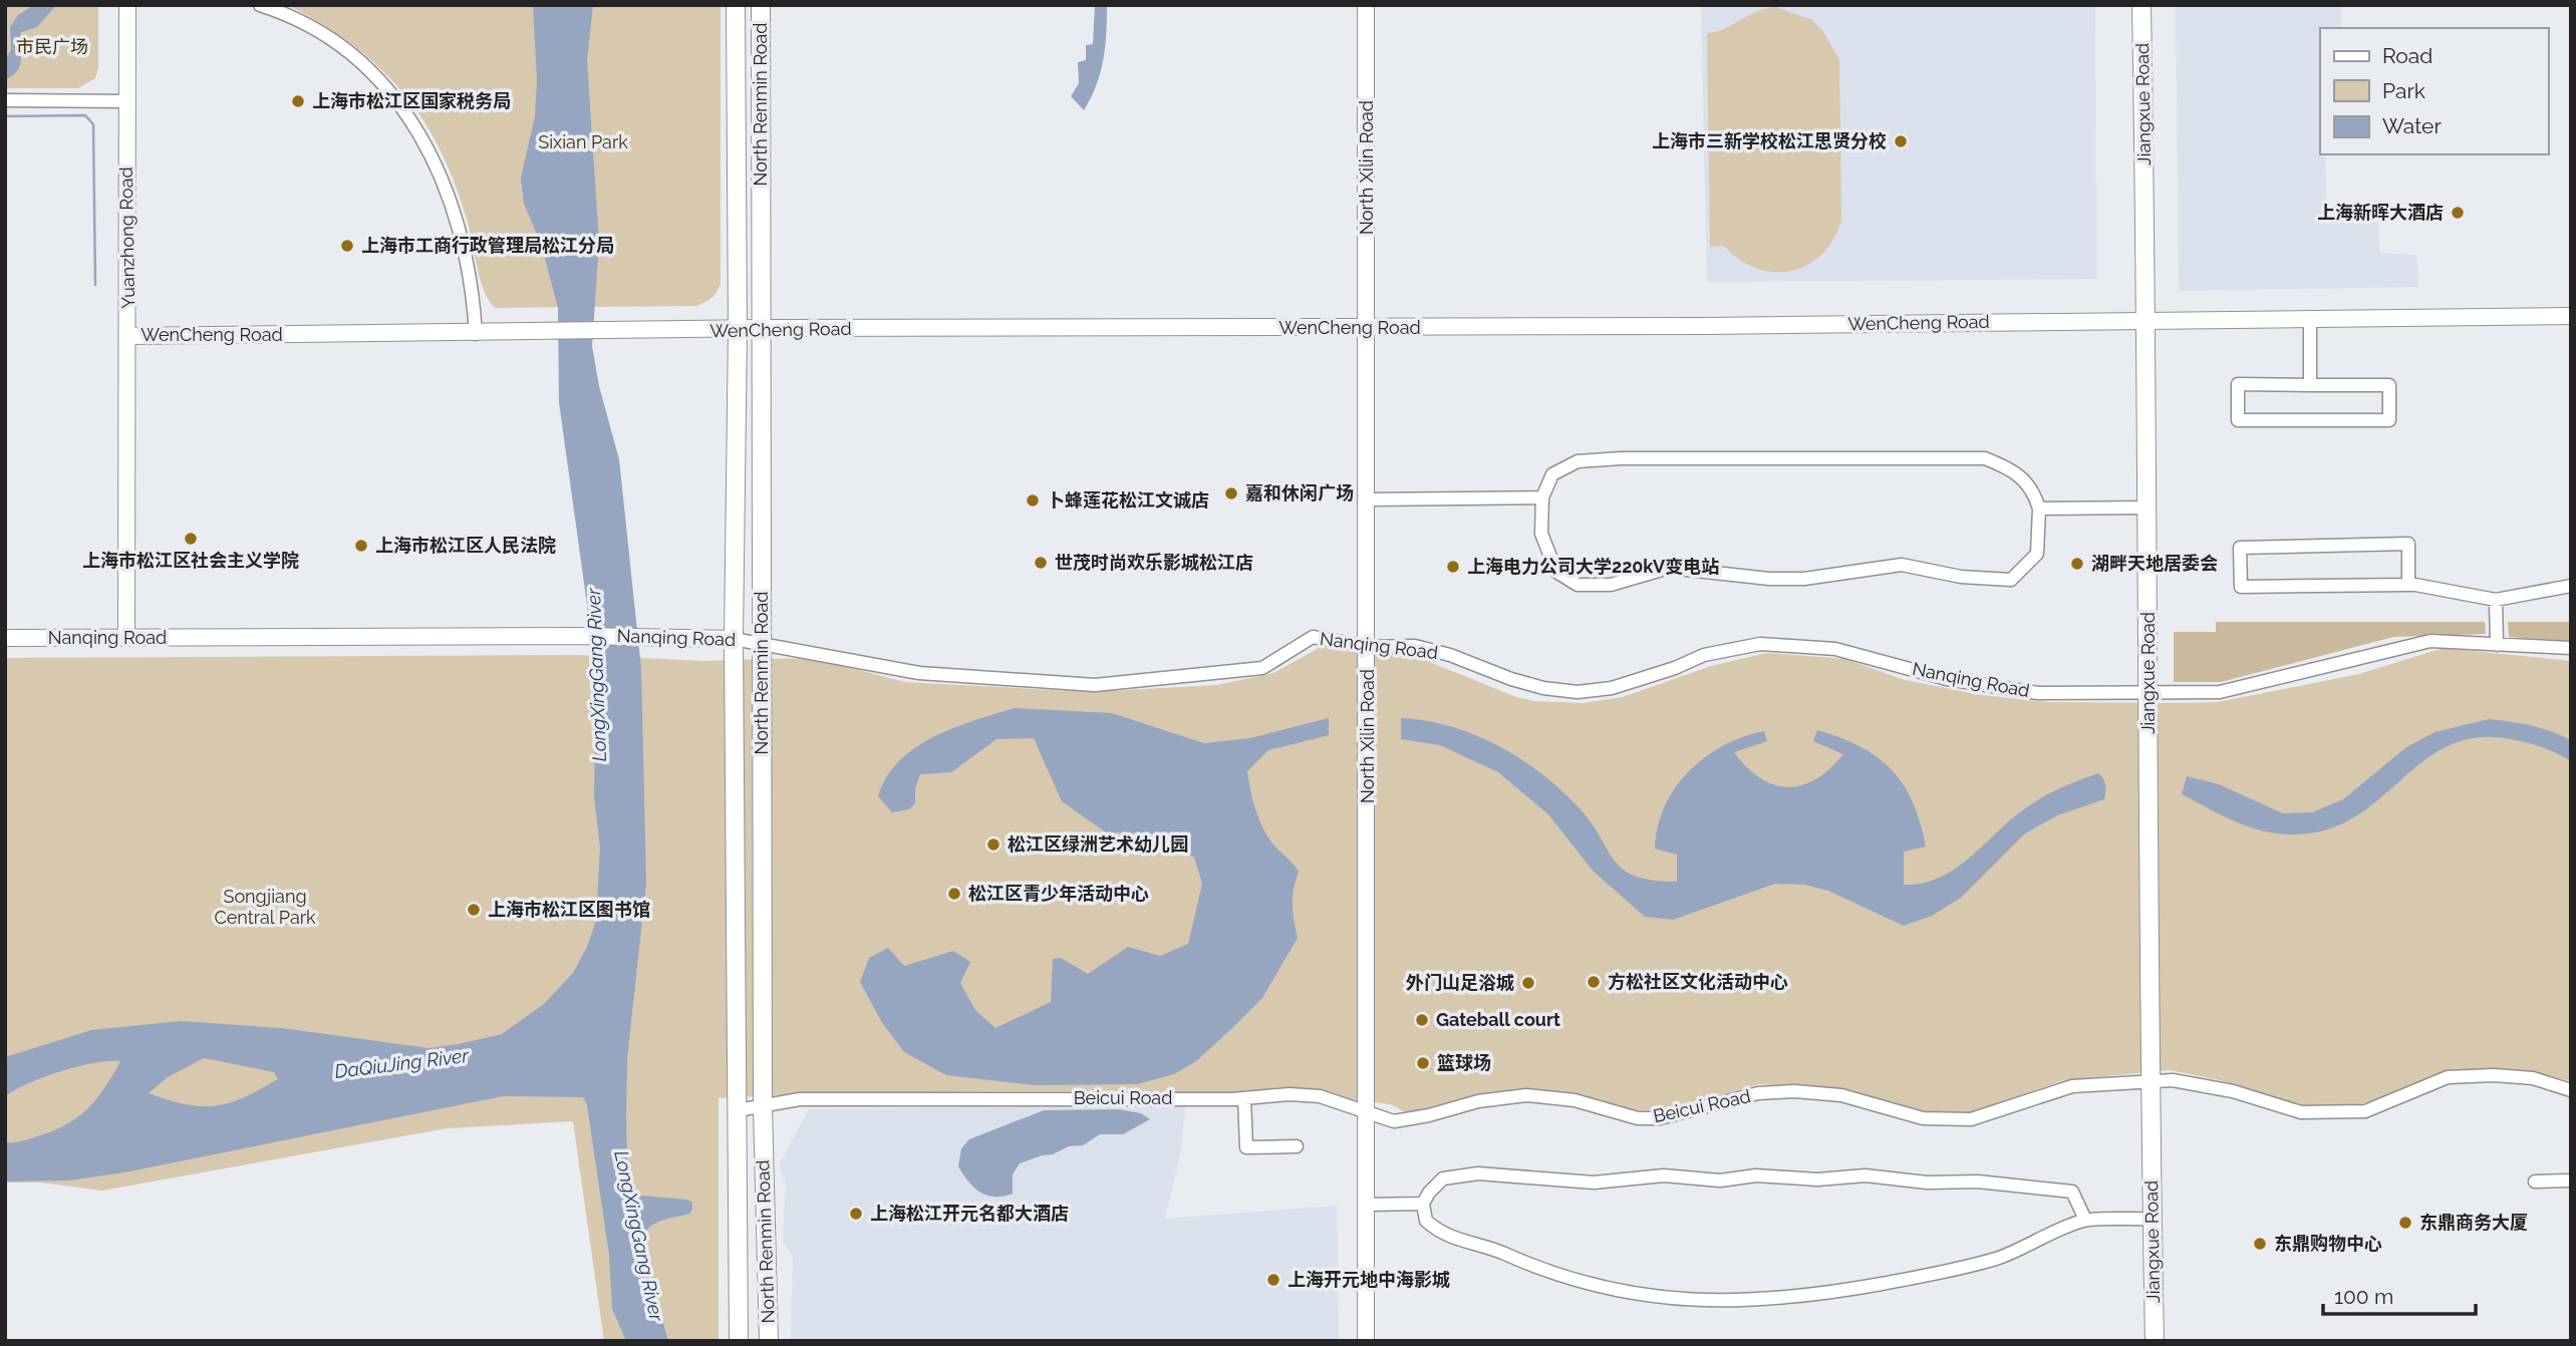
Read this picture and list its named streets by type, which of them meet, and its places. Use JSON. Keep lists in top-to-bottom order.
{
  "streets": {
    "main road": ["North Renmin Road", "Jiangxue Road"],
    "street": [
      "North Xilin Road",
      "Yuanzhong Road",
      "WenCheng Road",
      "Nanqing Road",
      "Beicui Road"
    ]
  },
  "crossings": [
    ["North Renmin Road", "WenCheng Road"],
    ["North Renmin Road", "Nanqing Road"],
    ["North Renmin Road", "Beicui Road"],
    ["Jiangxue Road", "WenCheng Road"],
    ["Jiangxue Road", "Nanqing Road"],
    ["Jiangxue Road", "Beicui Road"],
    ["North Xilin Road", "WenCheng Road"],
    ["North Xilin Road", "Nanqing Road"],
    ["North Xilin Road", "Beicui Road"],
    ["Yuanzhong Road", "WenCheng Road"],
    ["Yuanzhong Road", "Nanqing Road"]
  ],
  "water": ["LongXingGang River", "DaQiuJing River"],
  "parks": ["市民广场", "Sixian Park", "Songjiang Central Park"],
  "places": [
    "上海市松江区国家税务局",
    "上海市三新学校松江思贤分校",
    "上海新晖大酒店",
    "上海市工商行政管理局松江分局",
    "嘉和休闲广场",
    "卜蜂莲花松江文诚店",
    "上海市松江区社会主义学院",
    "上海市松江区人民法院",
    "世茂时尚欢乐影城松江店",
    "湖畔天地居委会",
    "上海电力公司大学220kV变电站",
    "松江区绿洲艺术幼儿园",
    "松江区青少年活动中心",
    "上海市松江区图书馆",
    "方松社区文化活动中心",
    "外门山足浴城",
    "Gateball court",
    "篮球场",
    "上海松江开元名都大酒店",
    "东鼎商务大厦",
    "东鼎购物中心",
    "上海开元地中海影城"
  ],
  "legend": ["Road", "Park", "Water"],
  "scale_bar": "100 m"
}
